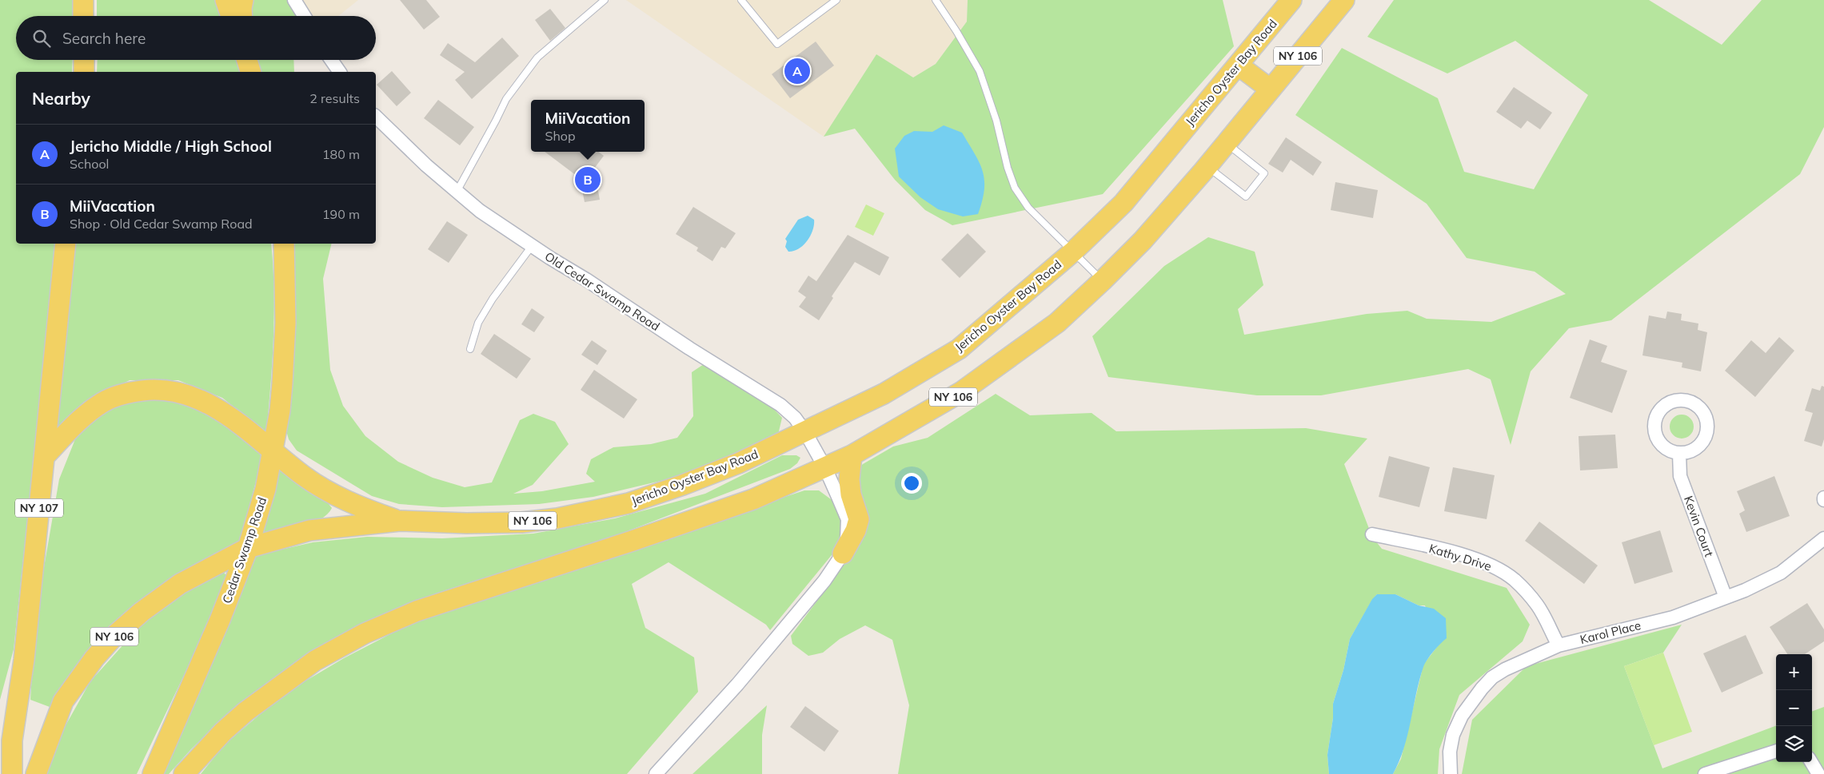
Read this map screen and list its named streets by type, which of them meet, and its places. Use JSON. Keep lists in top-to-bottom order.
{
  "streets": {
    "main road": [
      "NY 106",
      "Jericho Oyster Bay Road",
      "NY 107",
      "Cedar Swamp Road"
    ],
    "street": [
      "Old Cedar Swamp Road",
      "Kevin Court",
      "Kathy Drive",
      "Karol Place"
    ]
  },
  "crossings": [
    ["NY 106", "Old Cedar Swamp Road"],
    ["Jericho Oyster Bay Road", "Old Cedar Swamp Road"],
    ["Jericho Oyster Bay Road", "Cedar Swamp Road"],
    ["Kevin Court", "Karol Place"],
    ["Kathy Drive", "Karol Place"]
  ],
  "page": {
    "search": "Search here",
    "pins": ["A", "B"],
    "heading": ["Nearby", "2 results"],
    "popup": ["MiiVacation", "Shop"],
    "list": [
      {
        "mark": "A",
        "name": "Jericho Middle / High School",
        "note": "School",
        "value": "180 m"
      },
      {
        "mark": "B",
        "name": "MiiVacation",
        "note": "Shop · Old Cedar Swamp Road",
        "value": "190 m"
      }
    ],
    "map_buttons": ["+", "−"]
  }
}
